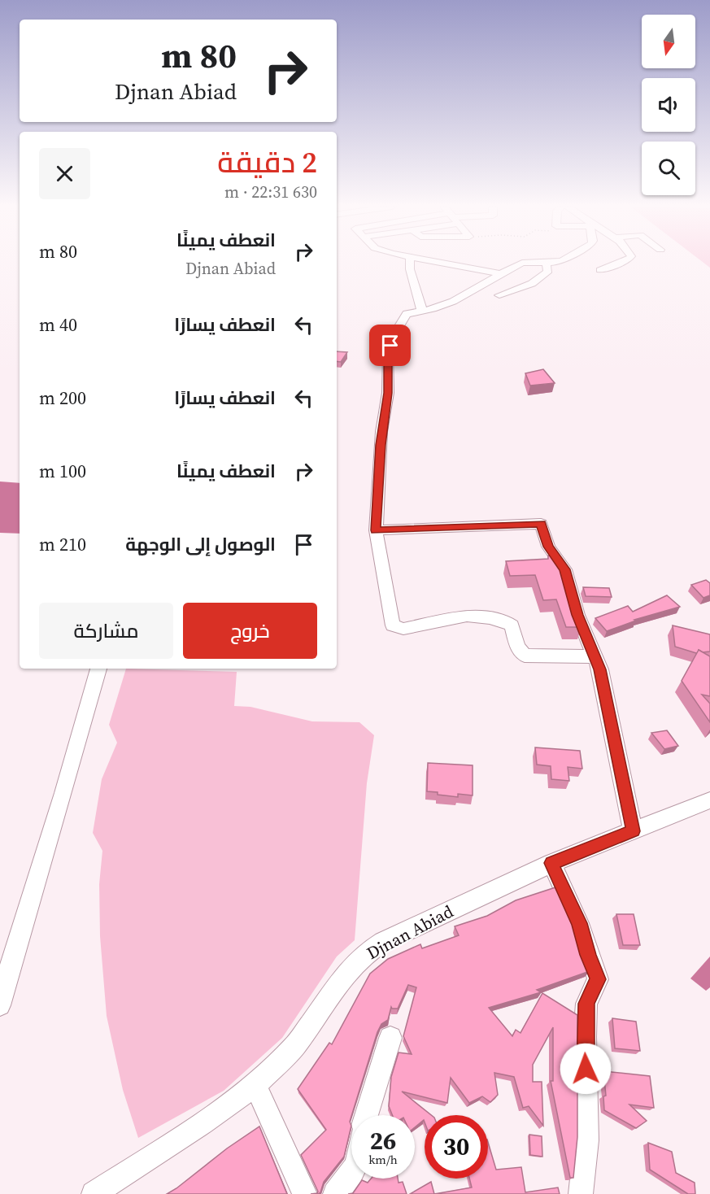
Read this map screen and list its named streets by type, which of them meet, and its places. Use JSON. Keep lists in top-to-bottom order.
{
  "streets": {
    "street": ["Djnan Abiad"]
  },
  "north": "bottom",
  "page": {
    "turn": ["80 m", "Djnan Abiad"],
    "heading": ["2 دقيقة", "630 m · 22:31"],
    "list": [
      {
        "name": "انعطف يمينًا",
        "note": "Djnan Abiad",
        "value": "80 m"
      },
      {
        "name": "انعطف يسارًا",
        "value": "40 m"
      },
      {
        "name": "انعطف يسارًا",
        "value": "200 m"
      },
      {
        "name": "انعطف يمينًا",
        "value": "100 m"
      },
      {
        "name": "الوصول إلى الوجهة",
        "value": "210 m"
      }
    ],
    "buttons": ["خروج", "مشاركة"],
    "speed": "26 km/h",
    "limit": "30"
  }
}
